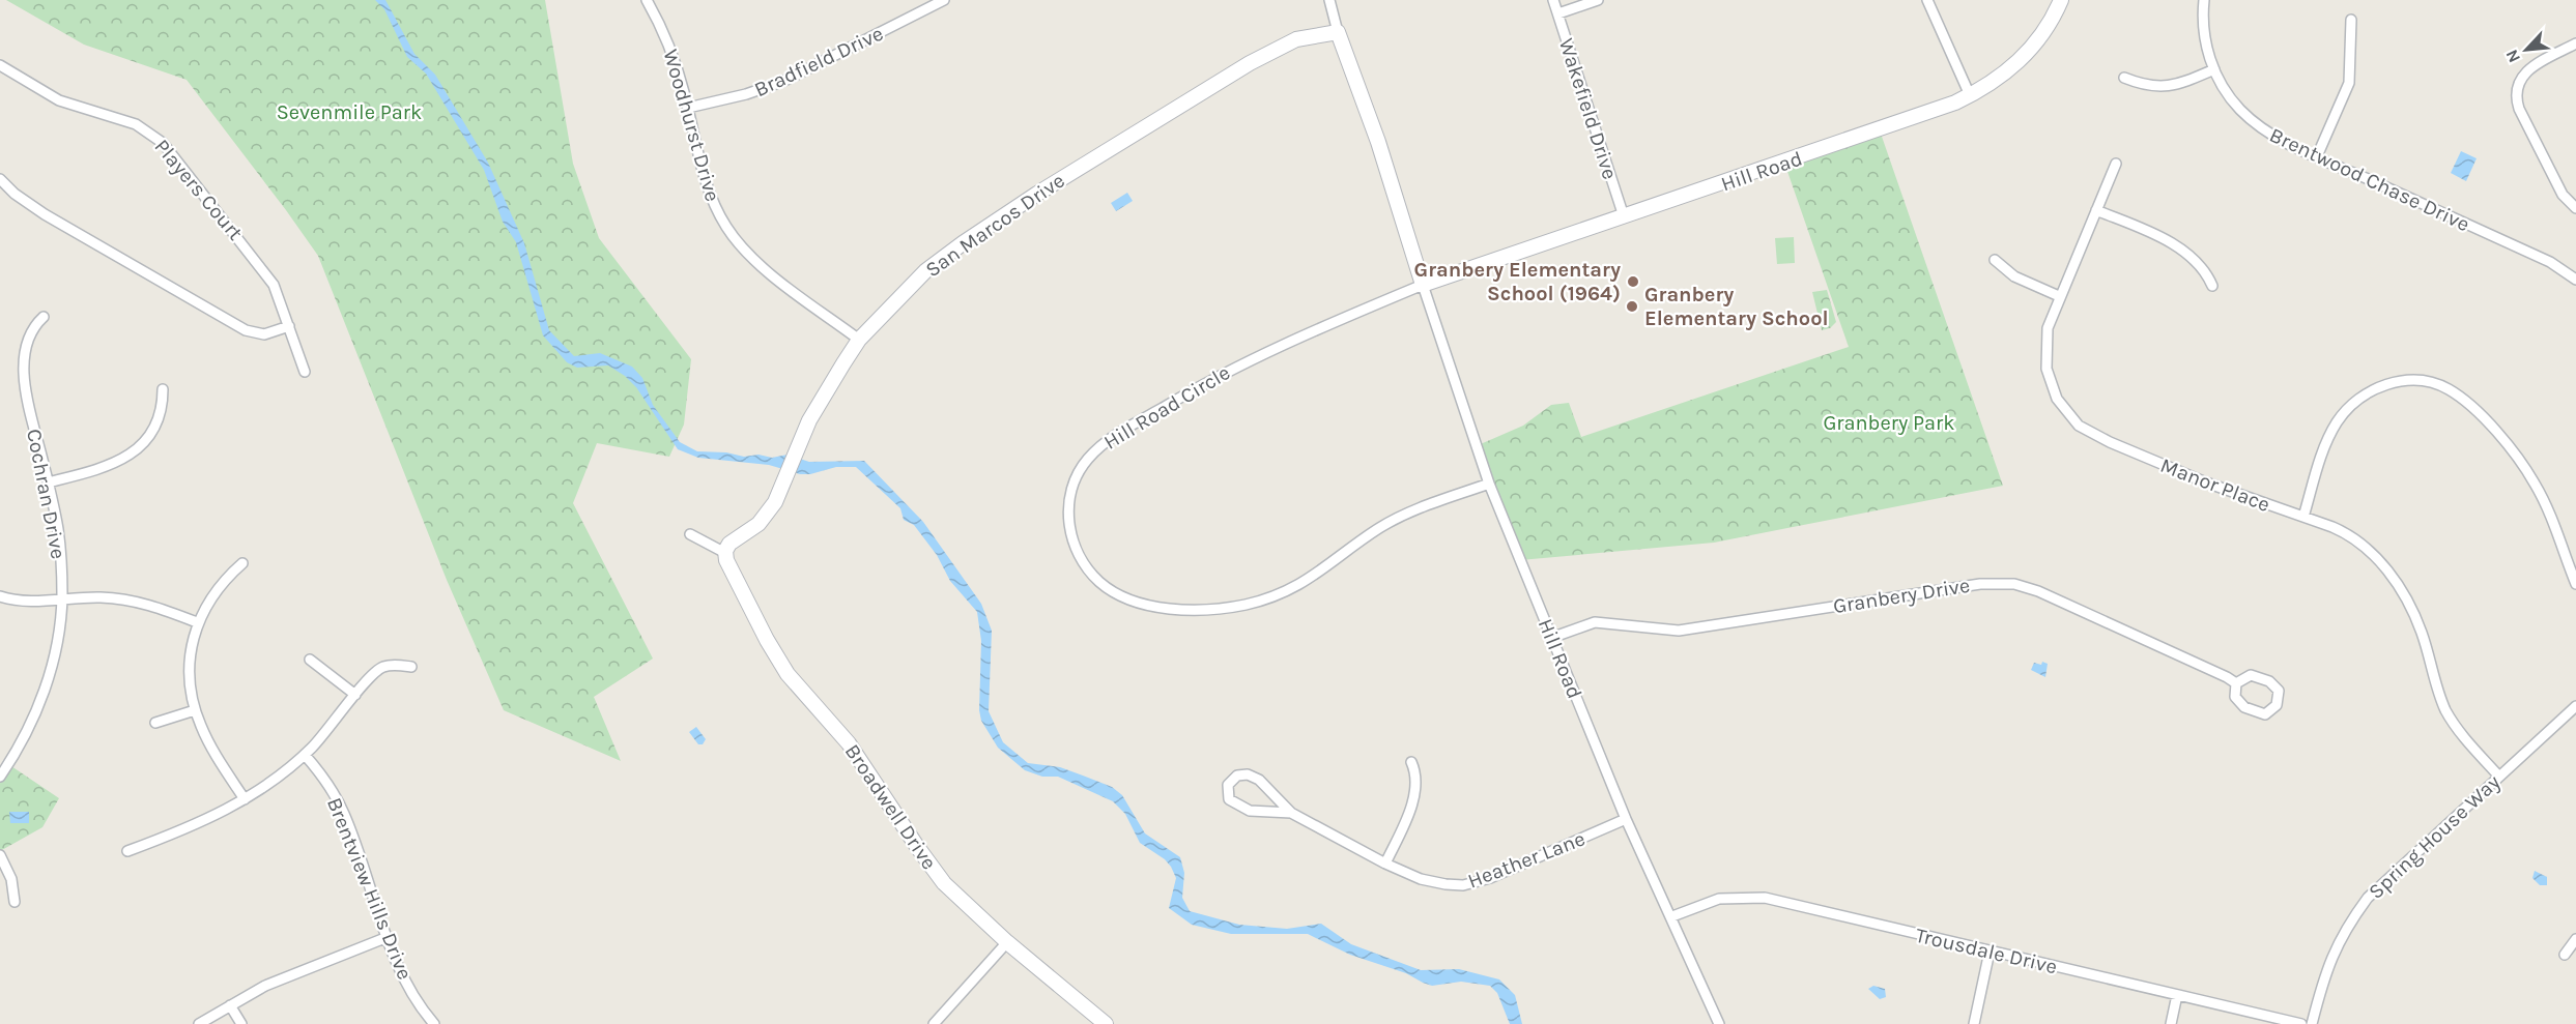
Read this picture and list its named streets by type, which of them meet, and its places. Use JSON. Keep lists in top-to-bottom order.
{
  "streets": {
    "street": [
      "Bradfield Drive",
      "Wakefield Drive",
      "Woodhurst Drive",
      "Hill Road",
      "Brentwood Chase Drive",
      "Players Court",
      "San Marcos Drive",
      "Hill Road Circle",
      "Manor Place",
      "Cochran Drive",
      "Granbery Drive",
      "Broadwell Drive",
      "Spring House Way",
      "Heather Lane",
      "Brentview Hills Drive",
      "Trousdale Drive"
    ]
  },
  "crossings": [
    ["Bradfield Drive", "Woodhurst Drive"],
    ["Wakefield Drive", "Hill Road"],
    ["Woodhurst Drive", "San Marcos Drive"],
    ["Hill Road", "San Marcos Drive"],
    ["Hill Road", "Hill Road Circle"],
    ["Hill Road", "Granbery Drive"],
    ["Hill Road", "Heather Lane"],
    ["Hill Road", "Trousdale Drive"],
    ["San Marcos Drive", "Broadwell Drive"],
    ["Manor Place", "Spring House Way"]
  ],
  "parks": ["Sevenmile Park", "Granbery Park"],
  "places": ["Granbery Elementary School (1964)", "Granbery Elementary School"],
  "north": "bottom left"
}
